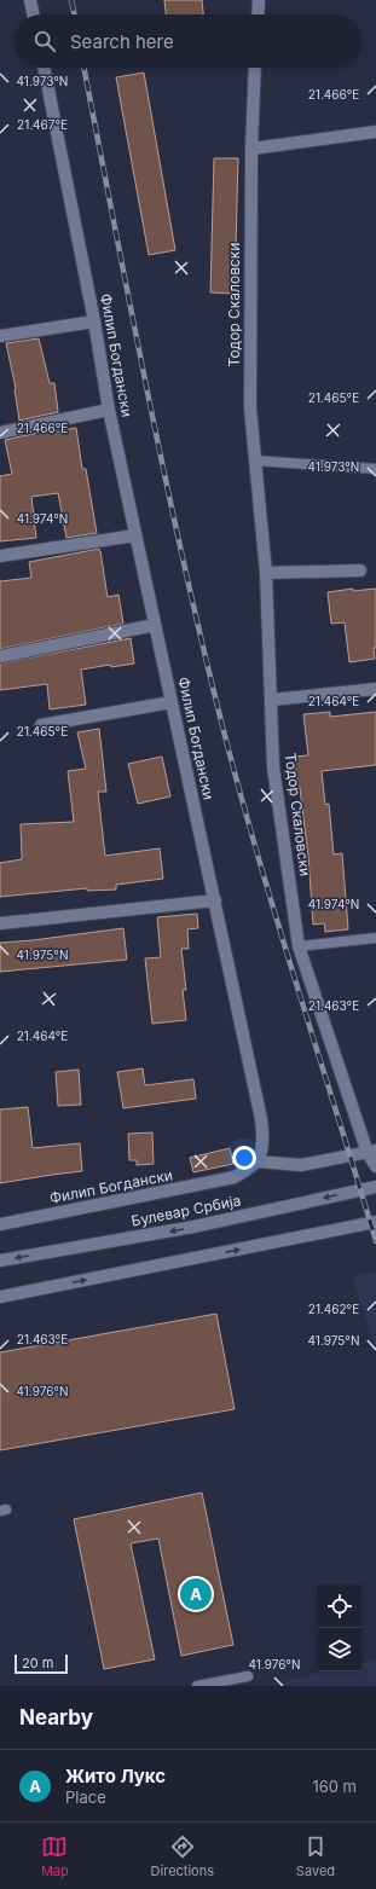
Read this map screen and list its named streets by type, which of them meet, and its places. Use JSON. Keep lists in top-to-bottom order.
{
  "streets": {
    "street": ["Тодор Скаловски", "Филип Богдански", "Булевар Србија"]
  },
  "scale_bar": "20 m",
  "page": {
    "search": "Search here",
    "pins": "A",
    "scale": "20 m",
    "heading": "Nearby",
    "list": [
      {
        "mark": "A",
        "name": "Жито Лукс",
        "note": "Place",
        "value": "160 m"
      }
    ],
    "nav": ["Map", "Directions", "Saved"]
  },
  "coordinates": [
    "41.973°N",
    "21.466°E",
    "21.467°E",
    "21.465°E",
    "41.974°N",
    "21.464°E",
    "41.975°N",
    "21.463°E",
    "21.462°E",
    "41.976°N"
  ]
}
